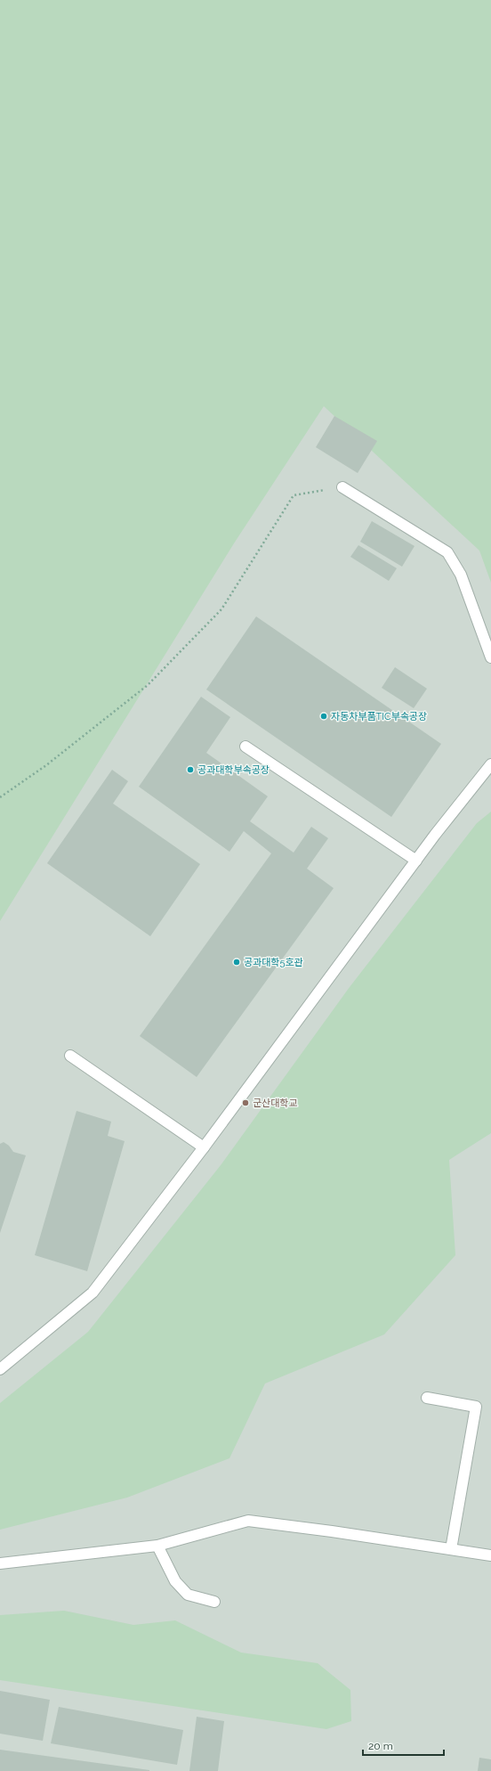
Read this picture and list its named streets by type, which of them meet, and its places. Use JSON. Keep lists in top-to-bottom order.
{
  "places": [
    "자동차부품TIC부속공장",
    "공과대학부속공장",
    "공과대학5호관",
    "군산대학교"
  ],
  "scale_bar": "20 m"
}
